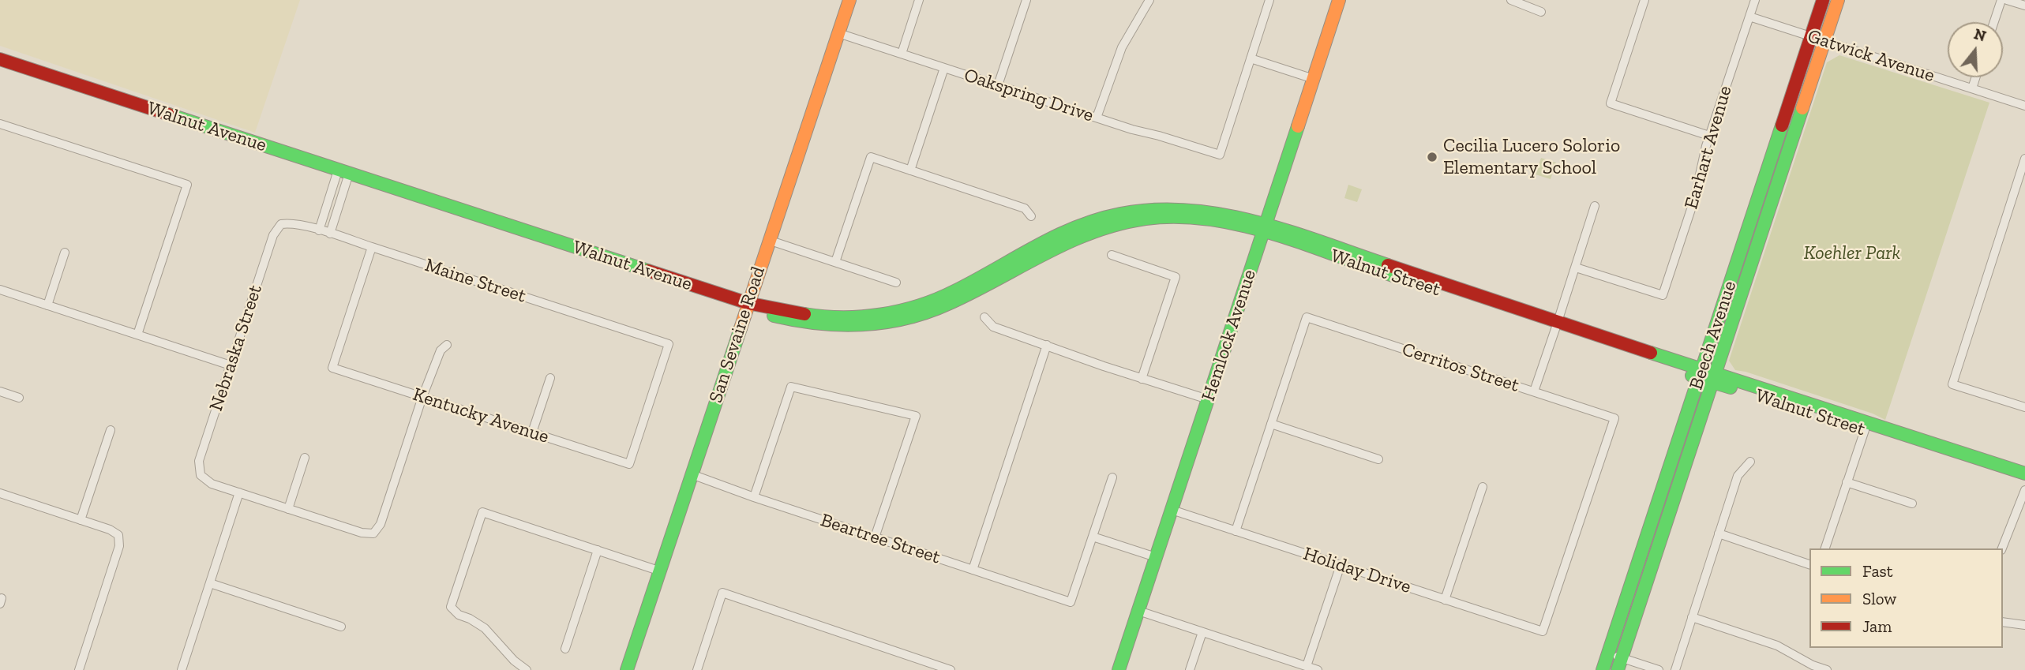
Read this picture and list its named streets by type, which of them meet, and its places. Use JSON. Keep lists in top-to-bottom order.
{
  "streets": {
    "street": [
      "Gatwick Avenue",
      "Oakspring Drive",
      "Walnut Avenue",
      "Earhart Avenue",
      "Walnut Street",
      "Maine Street",
      "San Sevaine Road",
      "Hemlock Avenue",
      "Beech Avenue",
      "Nebraska Street",
      "Cerritos Street",
      "Kentucky Avenue",
      "Beartree Street",
      "Holiday Drive"
    ]
  },
  "crossings": [
    ["Gatwick Avenue", "Earhart Avenue"],
    ["Gatwick Avenue", "Beech Avenue"],
    ["Oakspring Drive", "San Sevaine Road"],
    ["Walnut Avenue", "Walnut Street"],
    ["Walnut Avenue", "San Sevaine Road"],
    ["Walnut Avenue", "Hemlock Avenue"],
    ["Walnut Street", "Hemlock Avenue"],
    ["Walnut Street", "Beech Avenue"],
    ["Maine Street", "Nebraska Street"],
    ["Maine Street", "Kentucky Avenue"],
    ["San Sevaine Road", "Beartree Street"],
    ["Hemlock Avenue", "Holiday Drive"],
    ["Cerritos Street", "Holiday Drive"]
  ],
  "parks": ["Koehler Park"],
  "places": ["Cecilia Lucero Solorio Elementary School"],
  "legend": ["Fast", "Slow", "Jam"],
  "north": "top"
}
